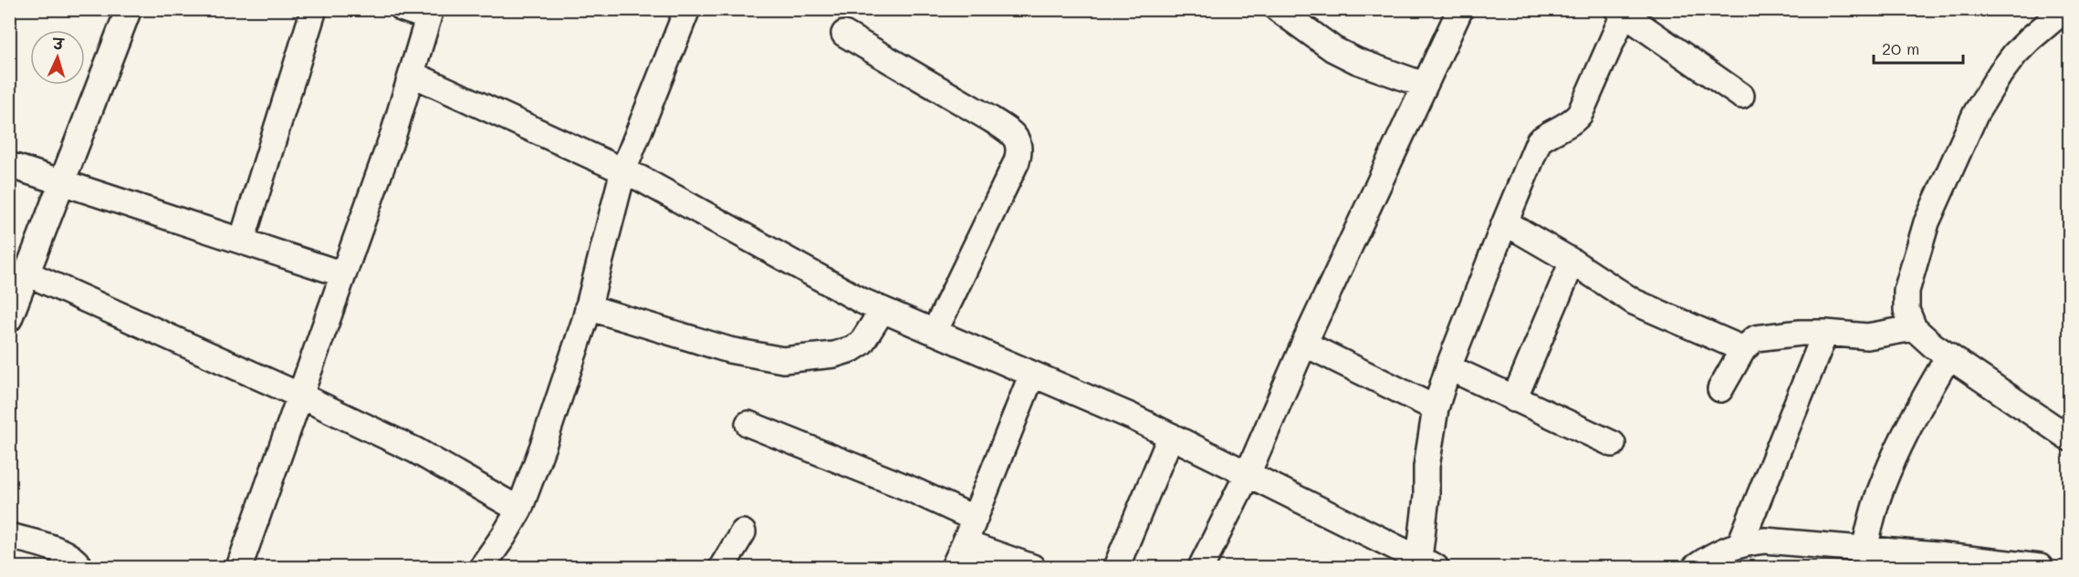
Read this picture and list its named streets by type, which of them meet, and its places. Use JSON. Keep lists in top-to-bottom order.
{
  "scale_bar": "20 m",
  "north": "top"
}
